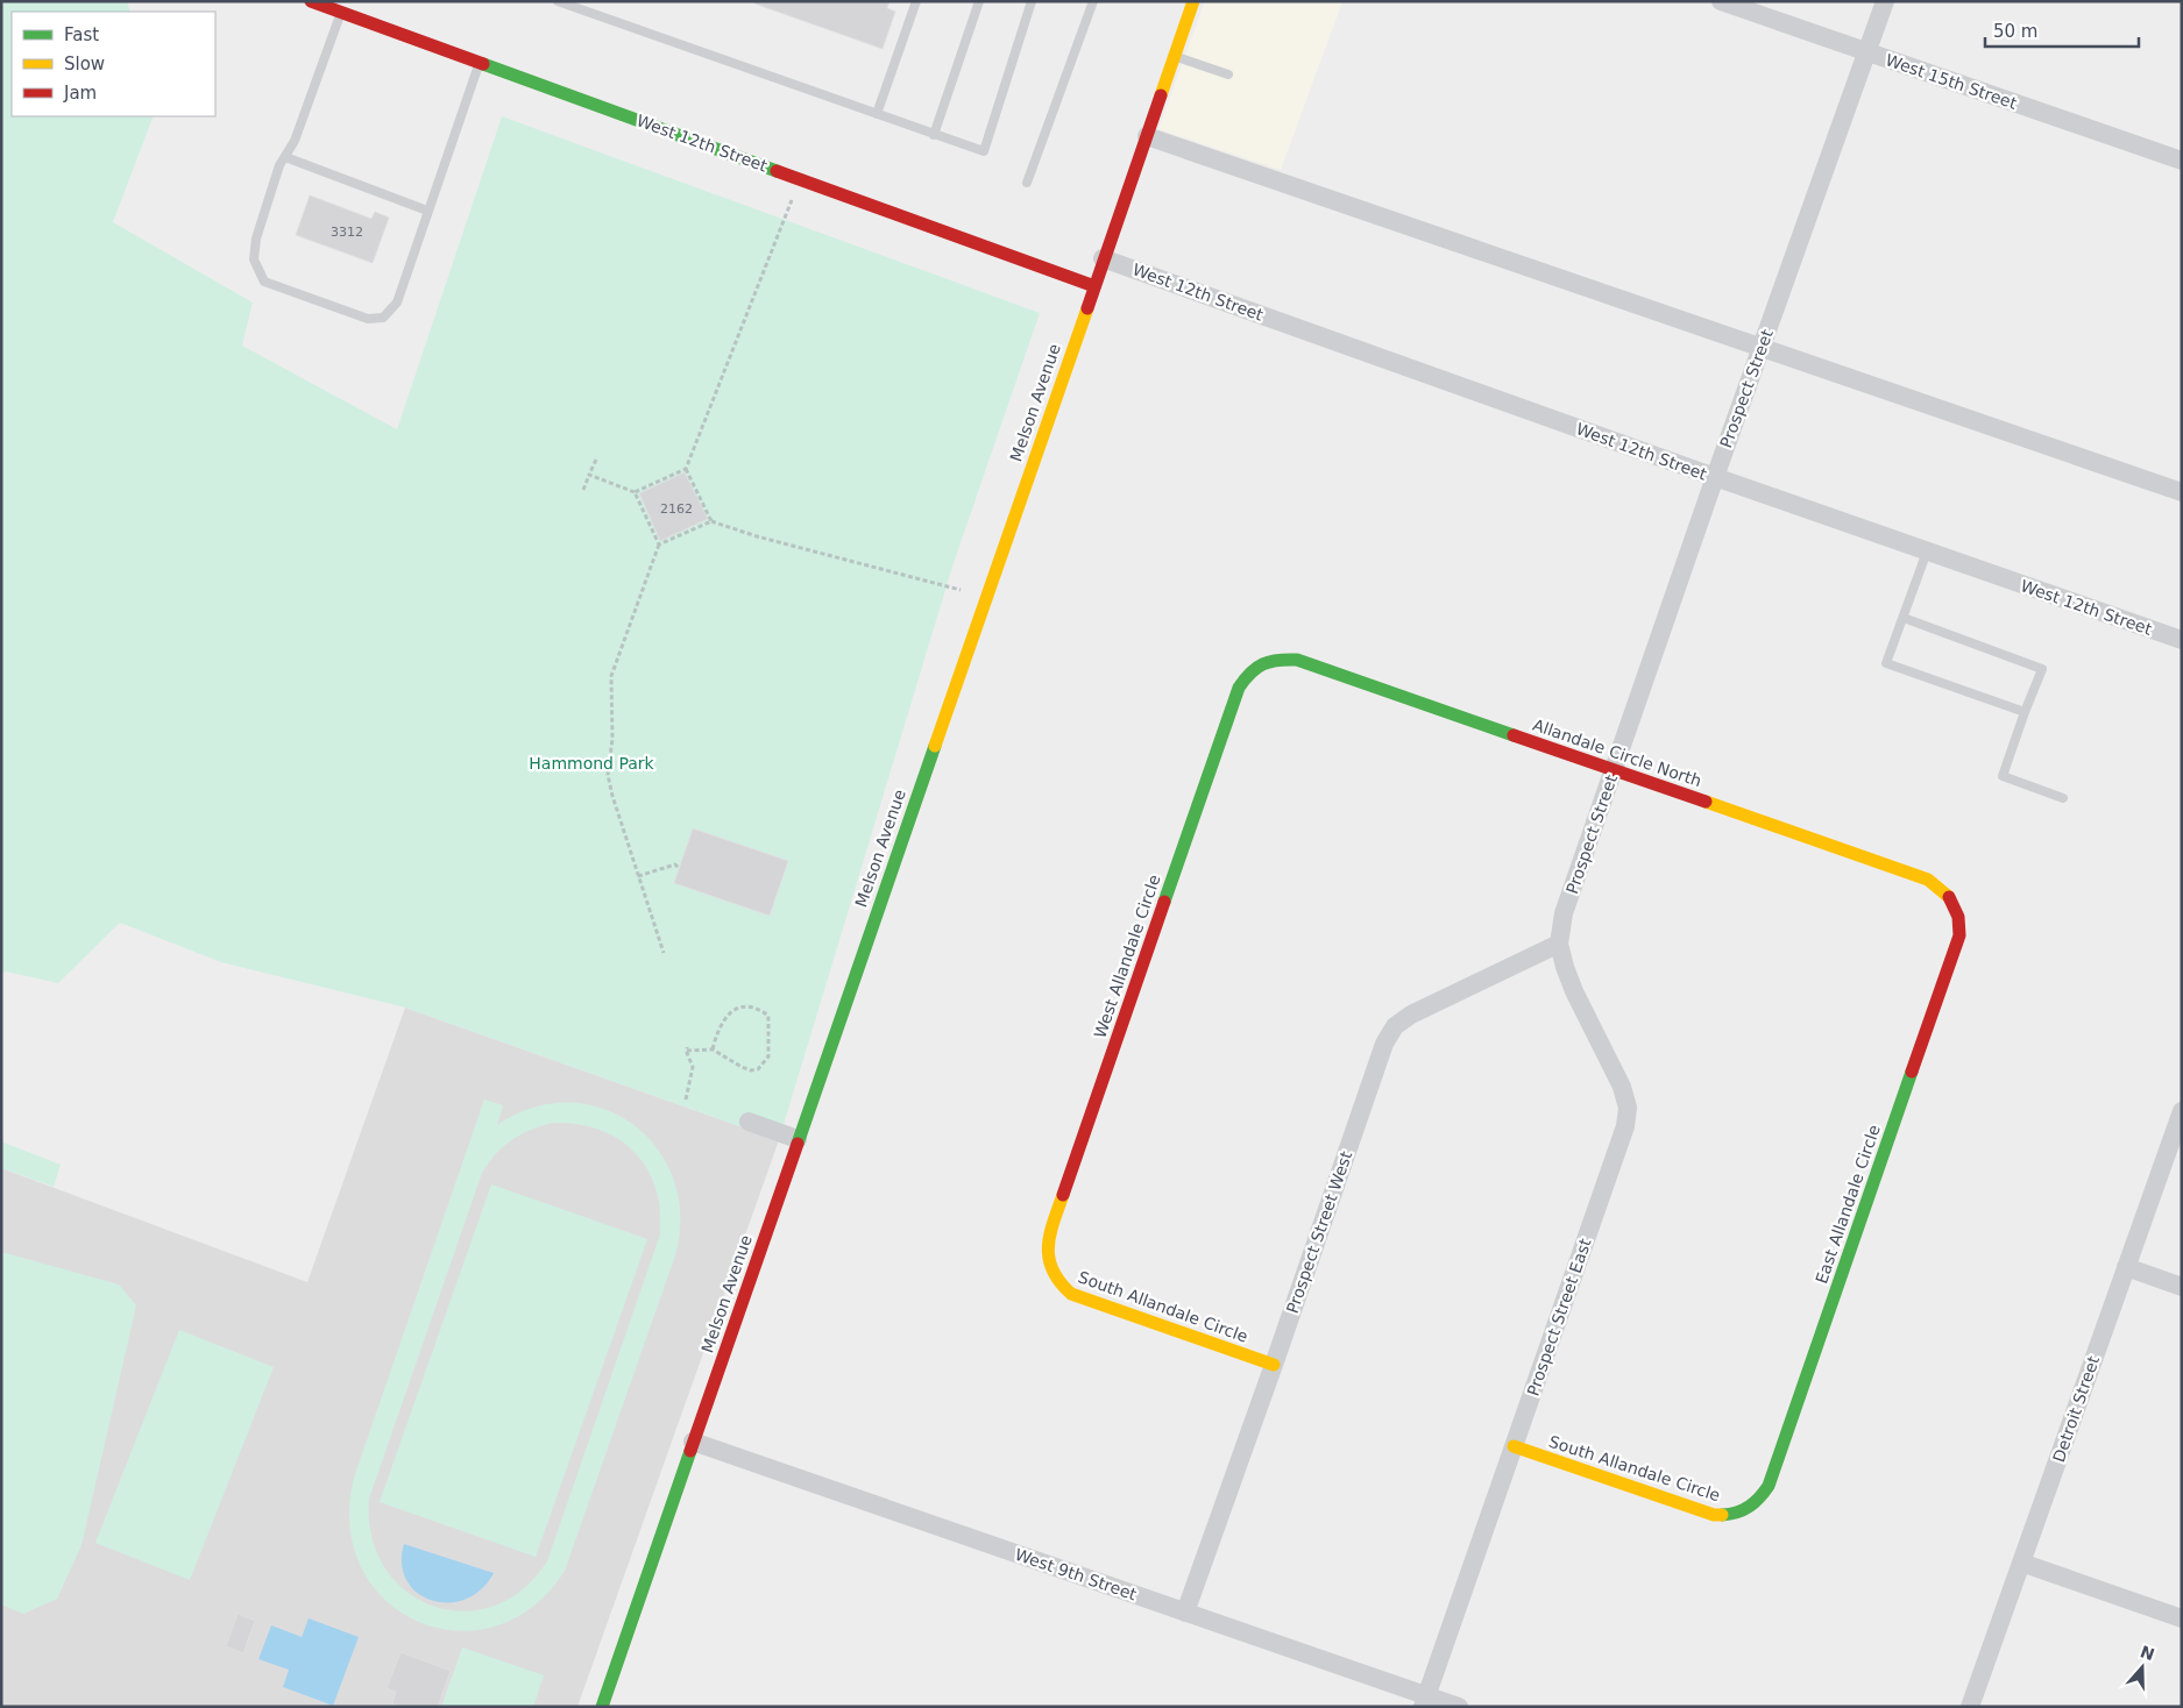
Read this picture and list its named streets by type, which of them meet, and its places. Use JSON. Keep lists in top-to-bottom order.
{
  "streets": {
    "street": [
      "West 15th Street",
      "West 12th Street",
      "Prospect Street",
      "Melson Avenue",
      "Allandale Circle North",
      "West Allandale Circle",
      "East Allandale Circle",
      "Prospect Street West",
      "South Allandale Circle",
      "Prospect Street East",
      "Detroit Street",
      "West 9th Street"
    ]
  },
  "crossings": [
    ["West 15th Street", "Prospect Street"],
    ["West 12th Street", "Prospect Street"],
    ["West 12th Street", "Melson Avenue"],
    ["Prospect Street", "Allandale Circle North"],
    ["Prospect Street", "Prospect Street West"],
    ["Prospect Street", "Prospect Street East"],
    ["Melson Avenue", "West 9th Street"],
    ["Allandale Circle North", "West Allandale Circle"],
    ["Allandale Circle North", "East Allandale Circle"],
    ["West Allandale Circle", "South Allandale Circle"],
    ["East Allandale Circle", "South Allandale Circle"],
    ["Prospect Street West", "South Allandale Circle"],
    ["Prospect Street West", "Prospect Street East"],
    ["Prospect Street West", "West 9th Street"],
    ["South Allandale Circle", "Prospect Street East"],
    ["Prospect Street East", "West 9th Street"]
  ],
  "parks": ["Hammond Park"],
  "house_numbers": ["3312", "2162"],
  "legend": ["Fast", "Slow", "Jam"],
  "scale_bar": "50 m",
  "north": "top"
}
